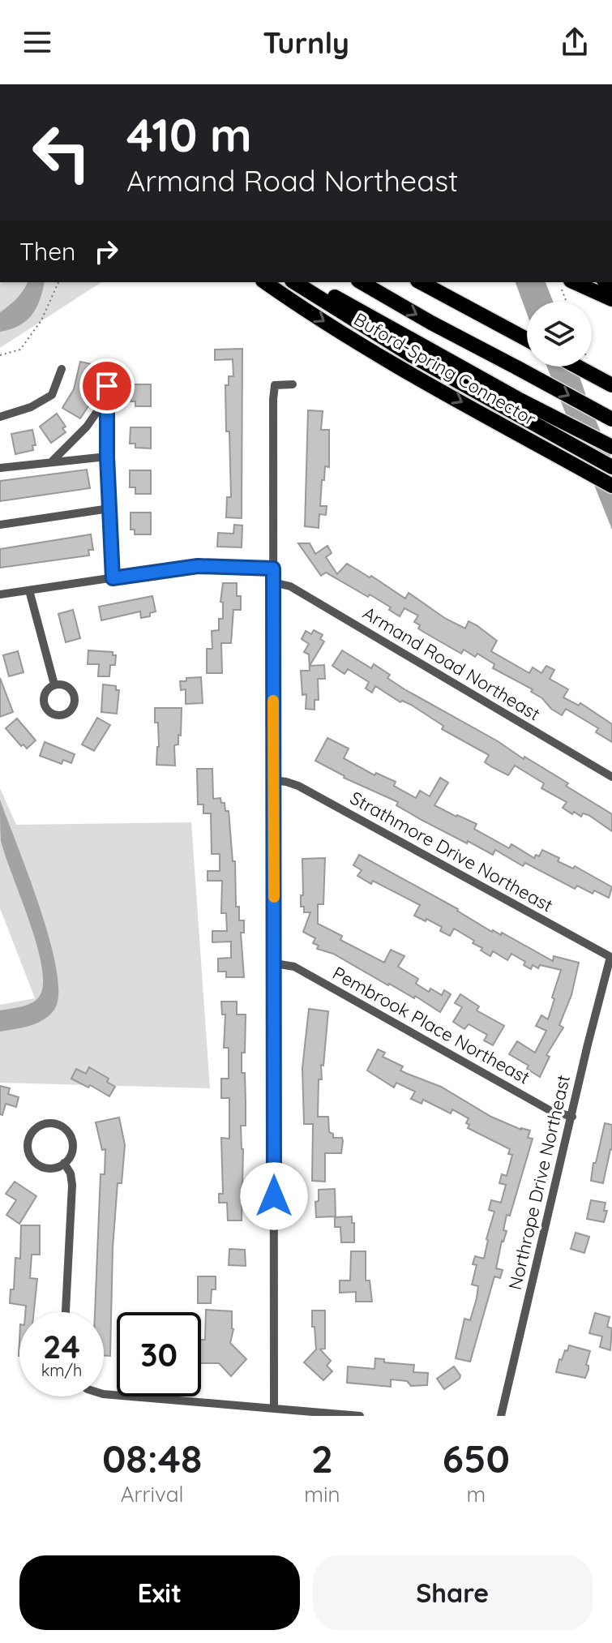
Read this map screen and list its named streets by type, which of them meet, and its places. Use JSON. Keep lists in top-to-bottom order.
{
  "streets": {
    "highway": ["Buford-Spring Connector"],
    "street": [
      "Armand Road Northeast",
      "Strathmore Drive Northeast",
      "Pembrook Place Northeast",
      "Northrope Drive Northeast"
    ]
  },
  "crossings": [
    ["Strathmore Drive Northeast", "Northrope Drive Northeast"],
    ["Pembrook Place Northeast", "Northrope Drive Northeast"]
  ],
  "page": {
    "header": "Turnly",
    "turn": ["410 m", "Armand Road Northeast"],
    "then": "Then",
    "speed": "24 km/h",
    "limit": "30",
    "eta": [
      "08:48",
      "Arrival",
      "2",
      "min",
      "650",
      "m"
    ],
    "buttons": ["Exit", "Share"]
  }
}
